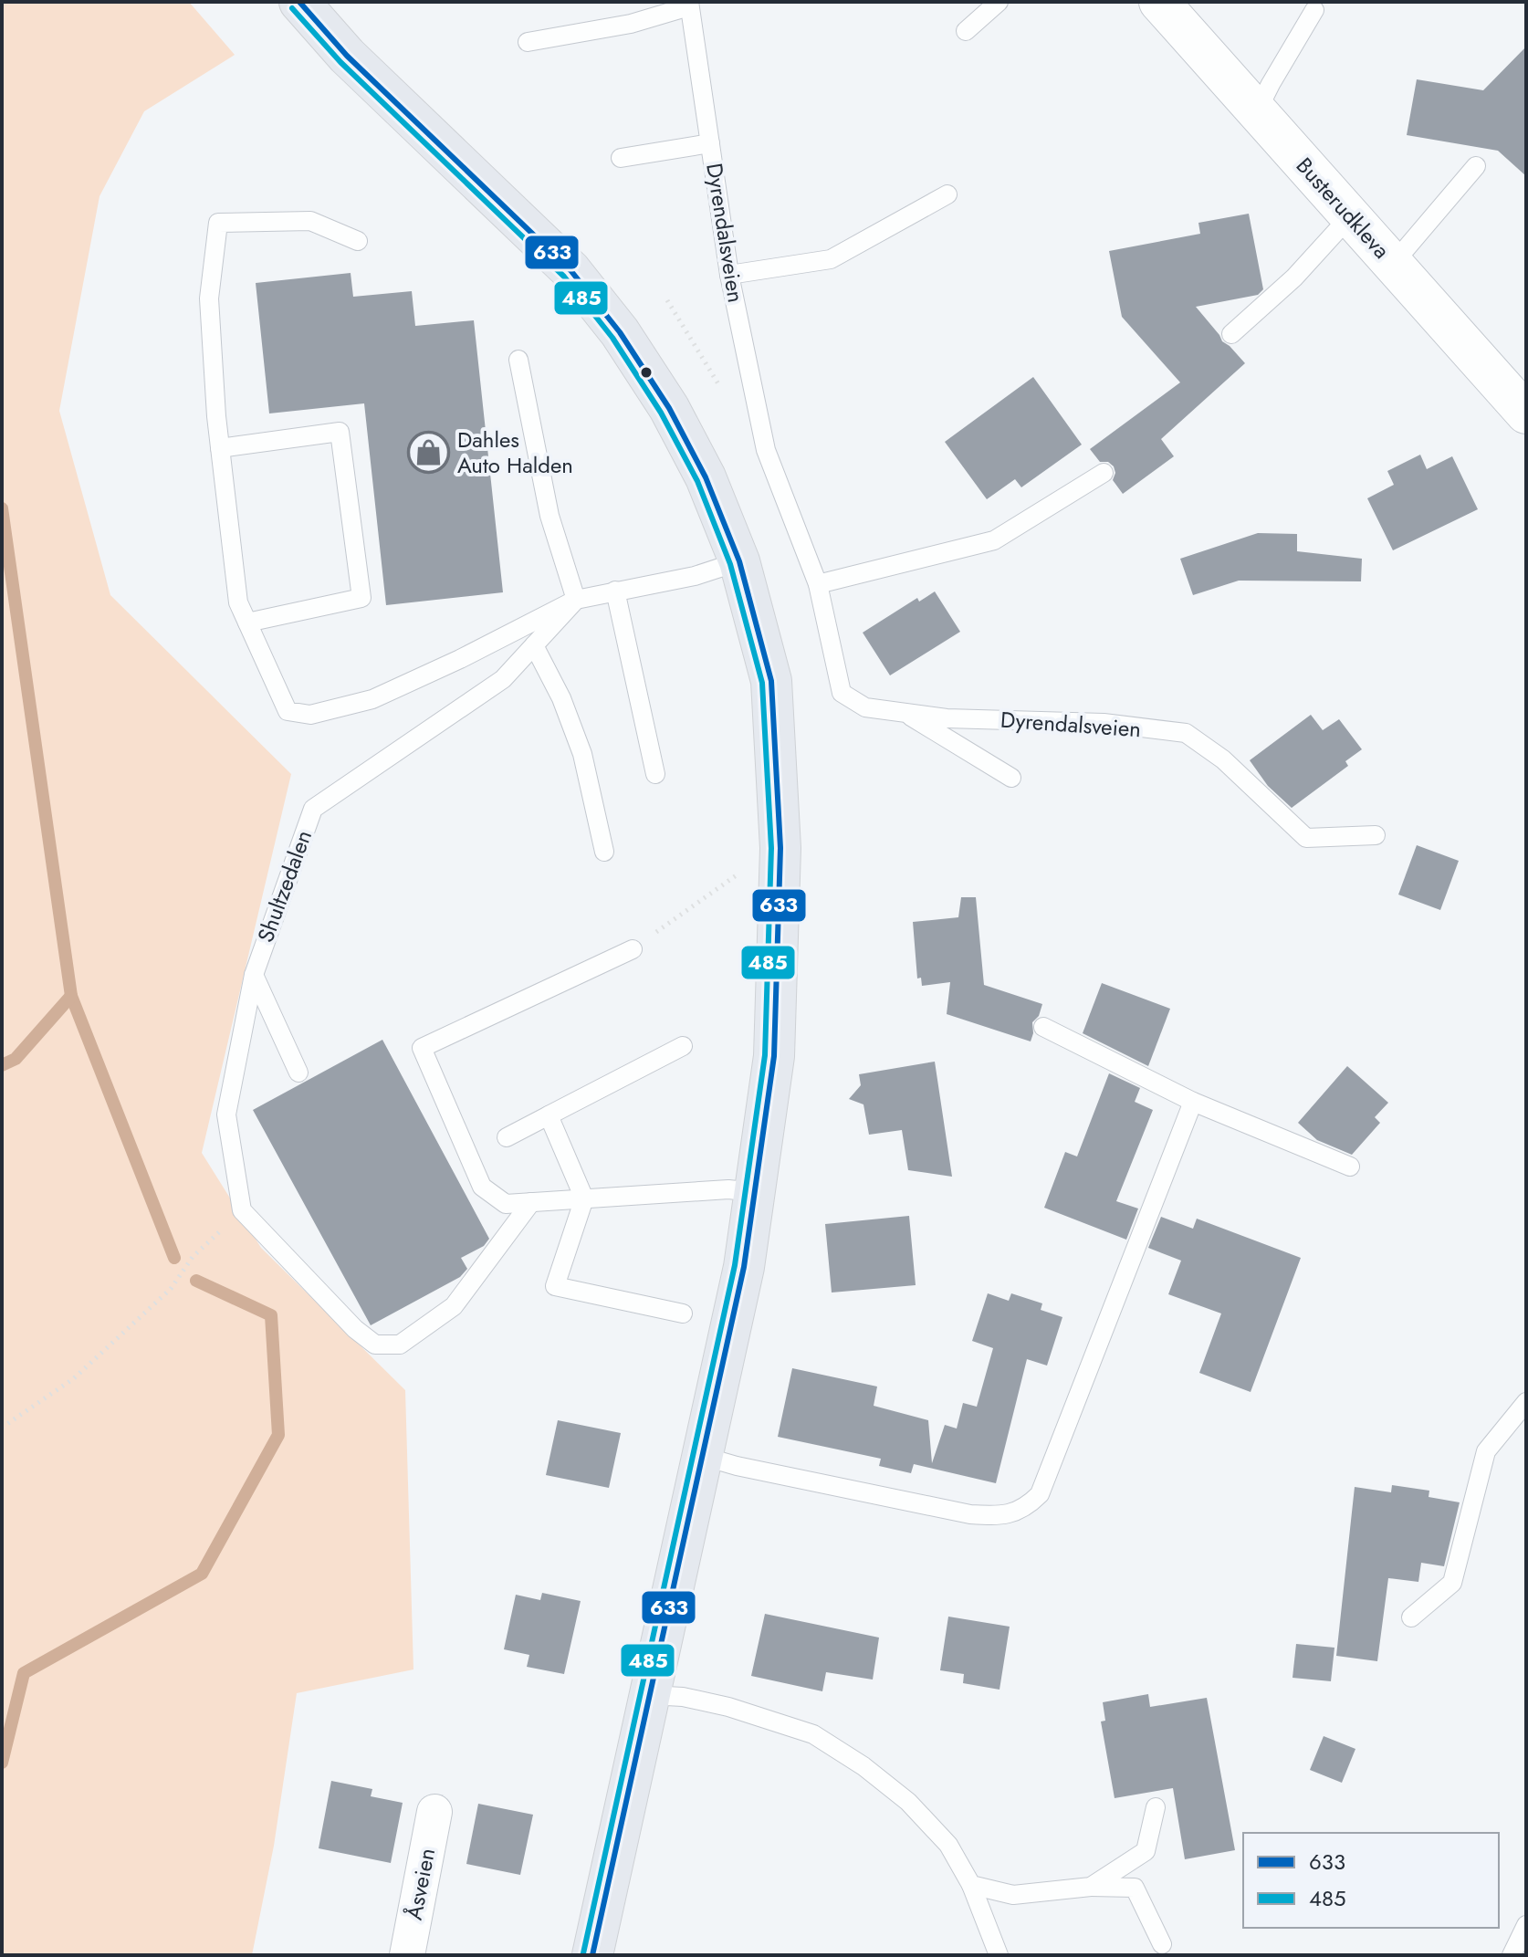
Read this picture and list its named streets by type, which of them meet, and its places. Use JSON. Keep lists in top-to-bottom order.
{
  "streets": {
    "street": ["Busterudkleva", "Åsveien"],
    "lane": ["Dyrendalsveien", "Shultzedalen"]
  },
  "places": {
    "shop": ["Dahles Auto Halden"]
  },
  "lines": ["transit line 633", "transit line 485"],
  "legend": ["633", "485"]
}
